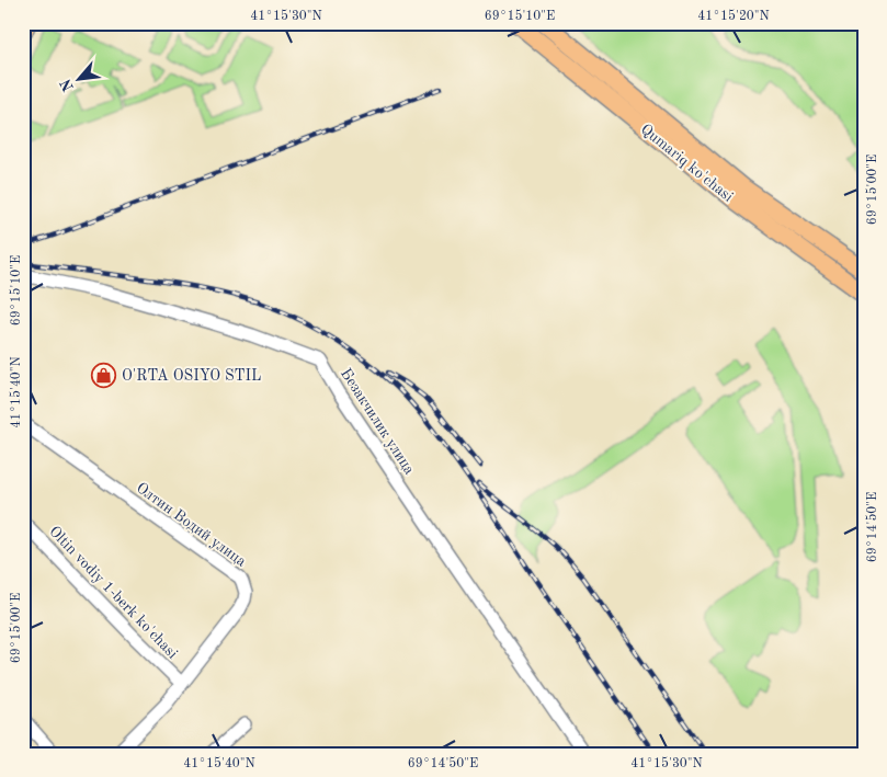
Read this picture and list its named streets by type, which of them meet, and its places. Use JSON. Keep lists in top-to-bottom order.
{
  "streets": {
    "main road": ["Qumariq ko'chasi"],
    "street": ["Безакчилик улица", "Олтин Водий улица", "Oltin vodiy 1-berk ko'chasi"]
  },
  "crossings": [
    ["Олтин Водий улица", "Oltin vodiy 1-berk ko'chasi"]
  ],
  "places": {
    "shop": ["O'RTA OSIYO STIL"]
  },
  "north": "bottom left",
  "coordinates": [
    "41°15'30\"N",
    "69°15'10\"E",
    "41°15'20\"N",
    "69°15'00\"E",
    "41°15'40\"N",
    "69°14'50\"E"
  ]
}
